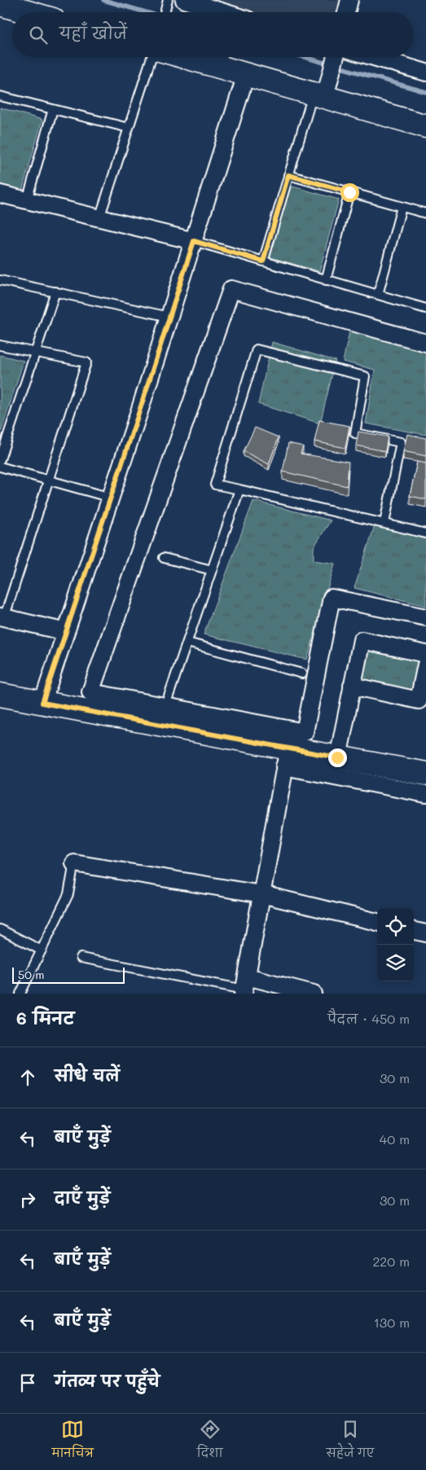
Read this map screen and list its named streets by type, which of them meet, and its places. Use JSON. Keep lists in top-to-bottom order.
{
  "scale_bar": "50 m",
  "page": {
    "search": "यहाँ खोजें",
    "scale": "50 m",
    "heading": ["6 मिनट", "पैदल · 450 m"],
    "list": [
      ["सीधे चलें", "30 m"],
      ["बाएँ मुड़ें", "40 m"],
      ["दाएँ मुड़ें", "30 m"],
      ["बाएँ मुड़ें", "220 m"],
      ["बाएँ मुड़ें", "130 m"],
      "गंतव्य पर पहुँचे"
    ],
    "nav": ["मानचित्र", "दिशा", "सहेजे गए"]
  }
}
